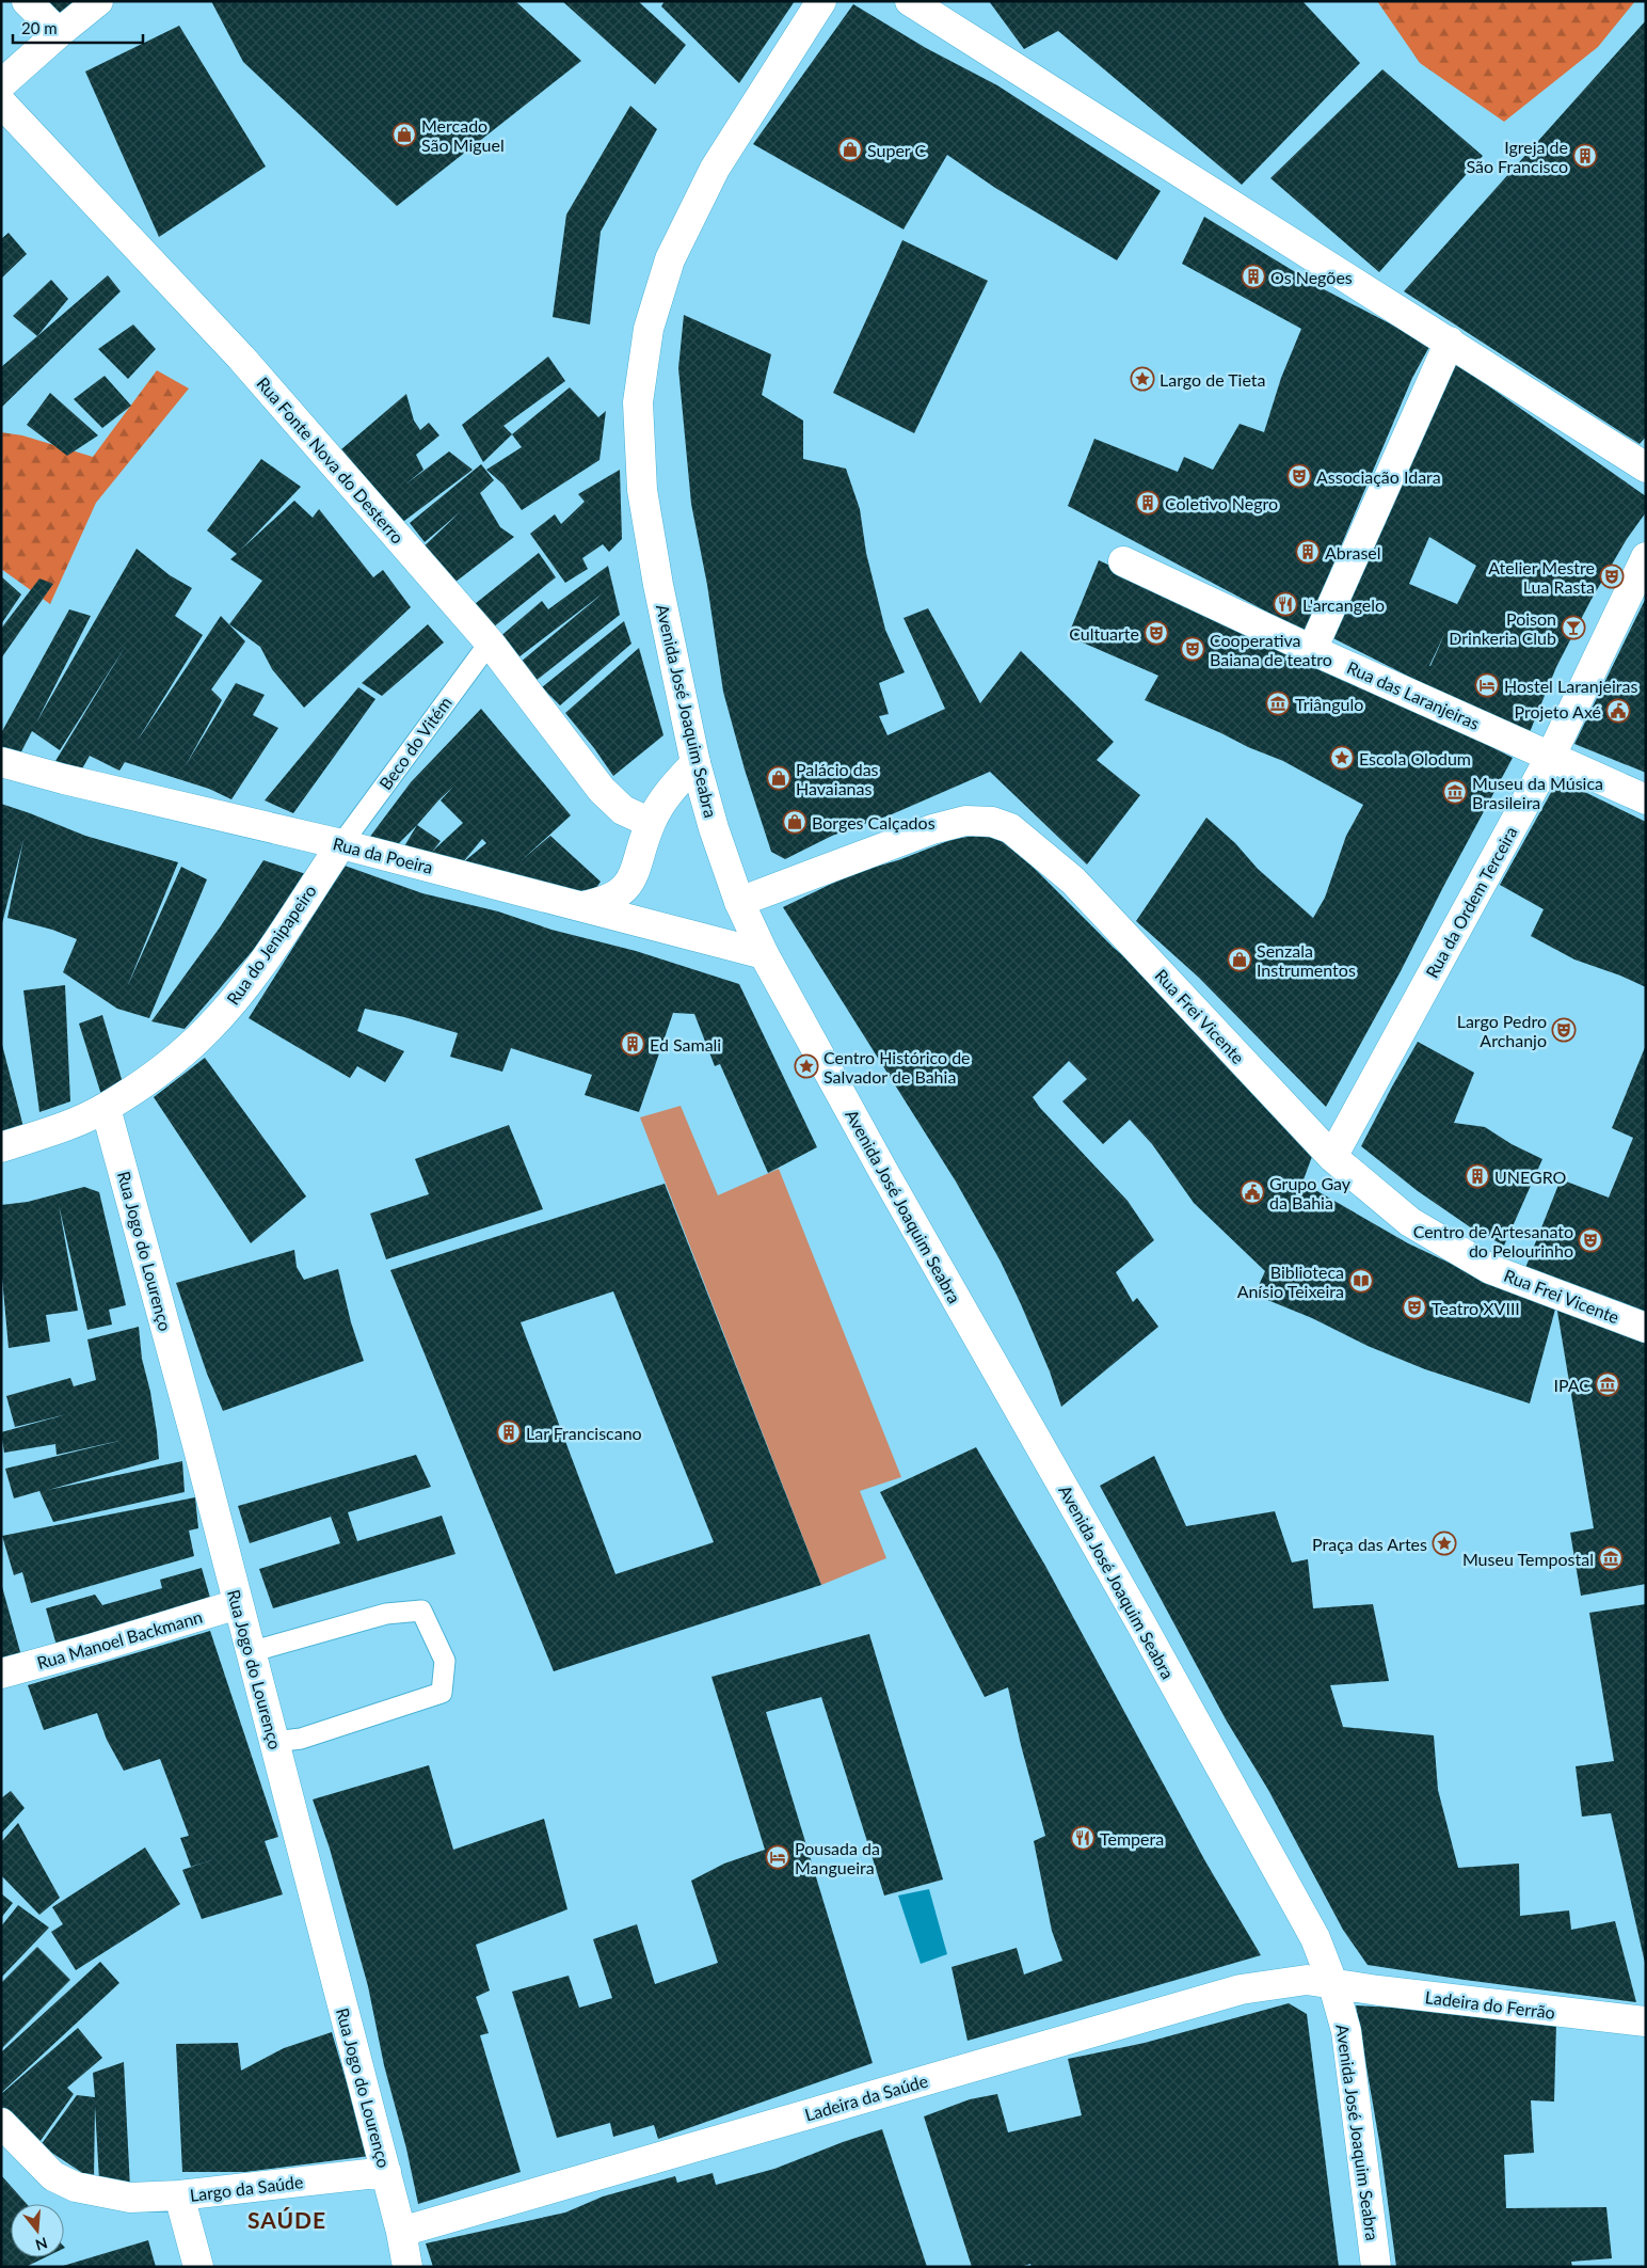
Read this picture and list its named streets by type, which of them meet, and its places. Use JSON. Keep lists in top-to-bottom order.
{
  "streets": {
    "street": [
      "Rua Fonte Nova do Desterro",
      "Rua das Laranjeiras",
      "Avenida José Joaquim Seabra",
      "Rua da Poeira",
      "Rua da Ordem Terceira",
      "Rua do Jenipapeiro",
      "Rua Frei Vicente",
      "Rua Jogo do Lourenço",
      "Rua Manoel Backmann",
      "Ladeira do Ferrão",
      "Ladeira da Saúde",
      "Largo da Saúde"
    ],
    "lane": ["Beco do Vitém"]
  },
  "crossings": [
    ["Rua Fonte Nova do Desterro", "Beco do Vitém"],
    ["Rua das Laranjeiras", "Rua da Ordem Terceira"],
    ["Avenida José Joaquim Seabra", "Rua da Poeira"],
    ["Avenida José Joaquim Seabra", "Rua Frei Vicente"],
    ["Avenida José Joaquim Seabra", "Ladeira do Ferrão"],
    ["Avenida José Joaquim Seabra", "Ladeira da Saúde"],
    ["Beco do Vitém", "Rua da Poeira"],
    ["Beco do Vitém", "Rua do Jenipapeiro"],
    ["Rua da Poeira", "Rua do Jenipapeiro"],
    ["Rua da Ordem Terceira", "Rua Frei Vicente"],
    ["Rua do Jenipapeiro", "Rua Jogo do Lourenço"],
    ["Rua Jogo do Lourenço", "Rua Manoel Backmann"],
    ["Rua Jogo do Lourenço", "Ladeira da Saúde"],
    ["Rua Jogo do Lourenço", "Largo da Saúde"],
    ["Ladeira do Ferrão", "Ladeira da Saúde"]
  ],
  "districts": ["SAÚDE"],
  "places": {
    "shop": [
      "Mercado São Miguel",
      "Super C",
      "Palácio das Havaianas",
      "Borges Calçados",
      "Senzala Instrumentos"
    ],
    "building": [
      "Igreja de São Francisco",
      "Os Negões",
      "Coletivo Negro",
      "Abrasel",
      "Ed Samali",
      "UNEGRO",
      "Lar Franciscano"
    ],
    "place": [
      "Largo de Tieta",
      "Escola Olodum",
      "Centro Histórico de Salvador de Bahia",
      "Praça das Artes"
    ],
    "theatre": [
      "Associação Idara",
      "Atelier Mestre Lua Rasta",
      "Cultuarte",
      "Cooperativa Baiana de teatro",
      "Largo Pedro Archanjo",
      "Centro de Artesanato do Pelourinho",
      "Teatro XVIII"
    ],
    "restaurant": ["L'arcangelo", "Tempera"],
    "bar": ["Poison Drinkeria Club"],
    "hotel": ["Hostel Laranjeiras", "Pousada da Mangueira"],
    "museum": [
      "Triângulo",
      "Museu da Música Brasileira",
      "IPAC",
      "Museu Tempostal"
    ],
    "public building": ["Projeto Axé", "Grupo Gay da Bahia"],
    "library": ["Biblioteca Anísio Teixeira"]
  },
  "scale_bar": "20 m",
  "north": "bottom"
}
